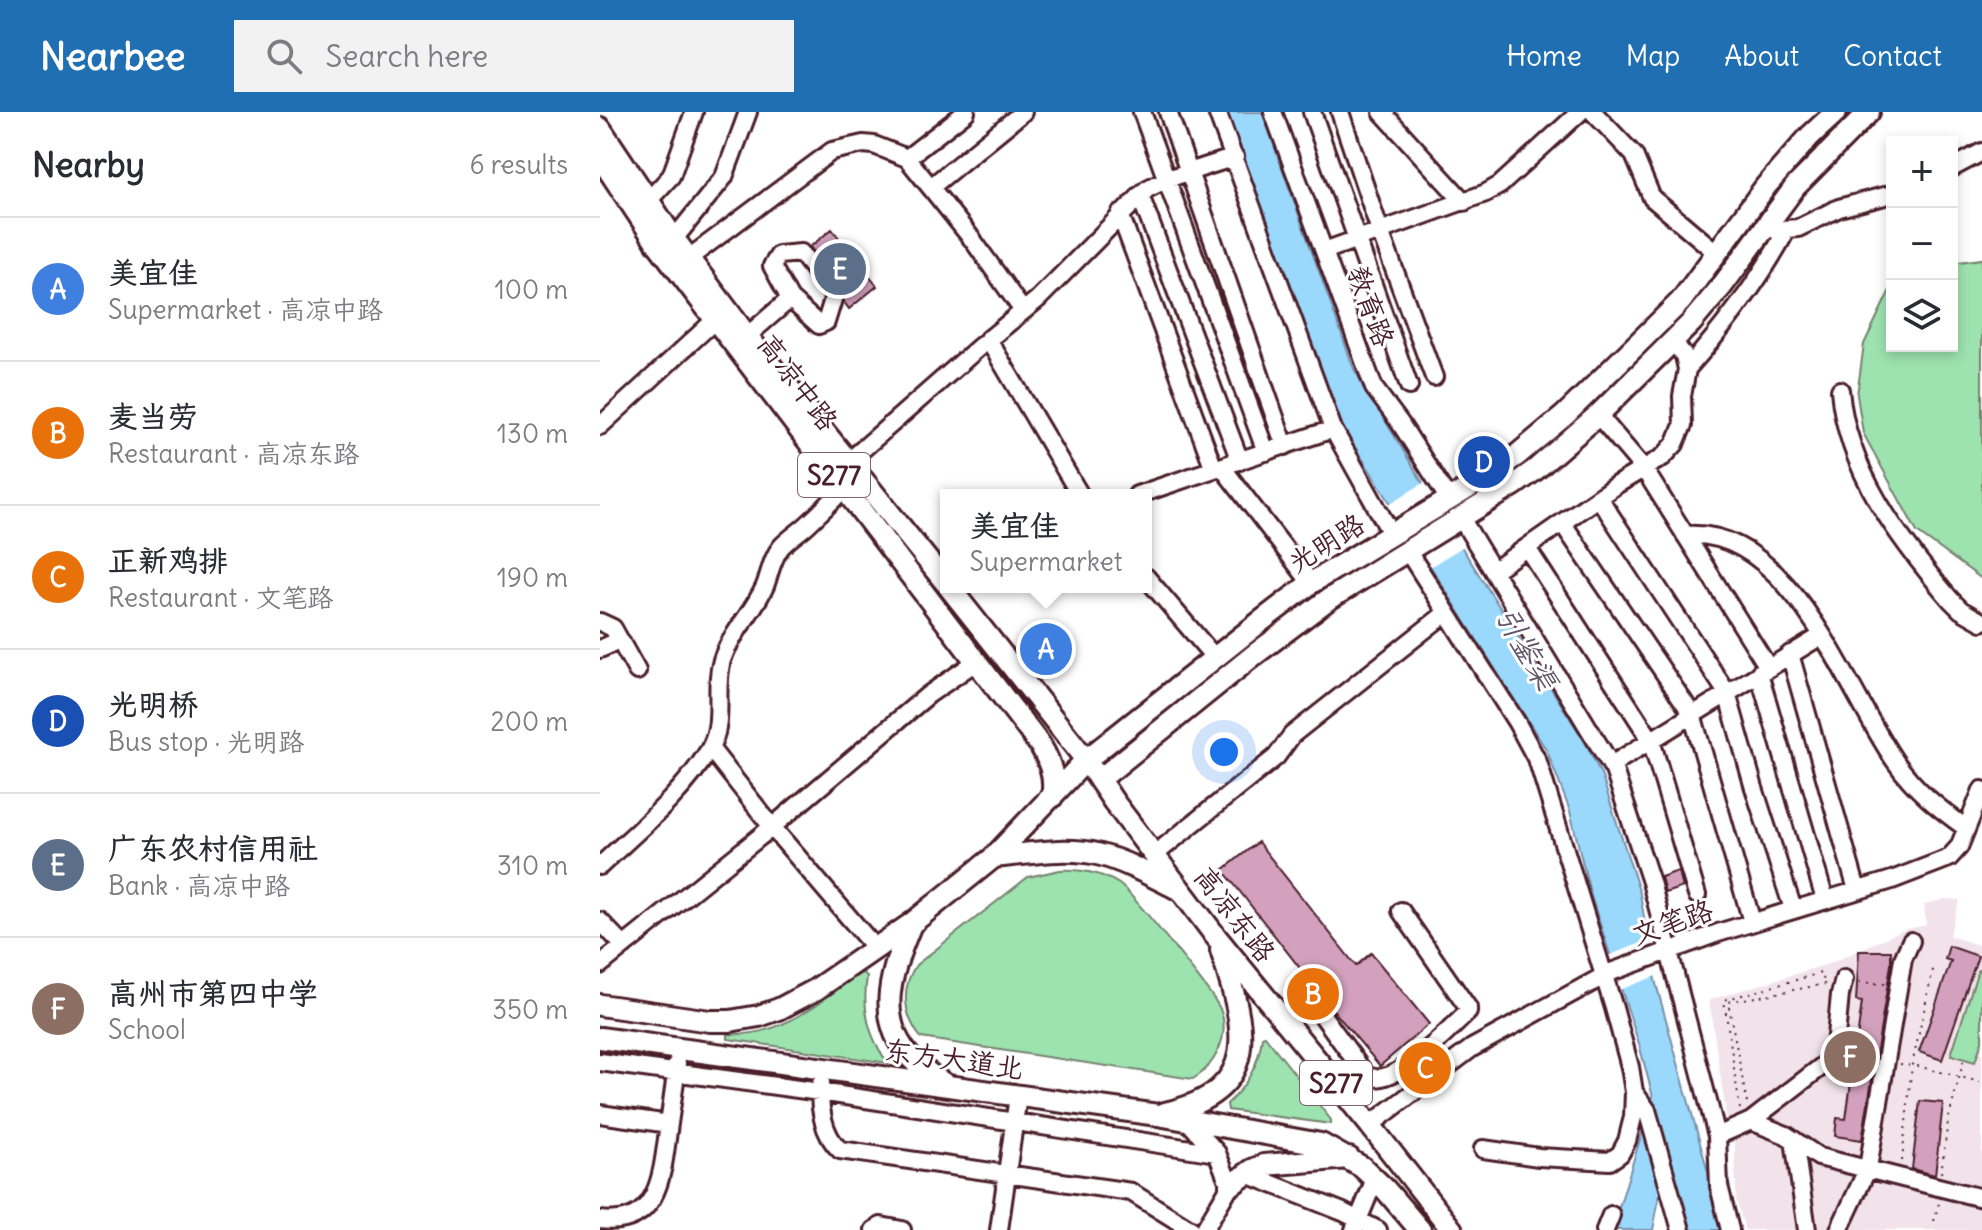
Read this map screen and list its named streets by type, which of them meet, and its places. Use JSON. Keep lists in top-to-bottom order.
{
  "streets": {
    "main road": [
      "高凉中路",
      "S277",
      "光明路",
      "高凉东路",
      "东方大道北"
    ],
    "street": ["教育路", "文笔路"]
  },
  "crossings": [
    ["教育路", "光明路"],
    ["教育路", "文笔路"],
    ["高凉中路", "光明路"],
    ["高凉中路", "高凉东路"],
    ["S277", "光明路"],
    ["S277", "高凉东路"],
    ["S277", "东方大道北"],
    ["光明路", "高凉东路"],
    ["高凉东路", "文笔路"]
  ],
  "water": ["引鉴渠"],
  "page": {
    "header": "Nearbee",
    "search": "Search here",
    "nav": [
      "Home",
      "Map",
      "About",
      "Contact"
    ],
    "heading": ["Nearby", "6 results"],
    "map_buttons": ["+", "−"],
    "list": [
      {
        "mark": "A",
        "name": "美宜佳",
        "note": "Supermarket · 高凉中路",
        "value": "100 m"
      },
      {
        "mark": "B",
        "name": "麦当劳",
        "note": "Restaurant · 高凉东路",
        "value": "130 m"
      },
      {
        "mark": "C",
        "name": "正新鸡排",
        "note": "Restaurant · 文笔路",
        "value": "190 m"
      },
      {
        "mark": "D",
        "name": "光明桥",
        "note": "Bus stop · 光明路",
        "value": "200 m"
      },
      {
        "mark": "E",
        "name": "广东农村信用社",
        "note": "Bank · 高凉中路",
        "value": "310 m"
      },
      {
        "mark": "F",
        "name": "高州市第四中学",
        "note": "School",
        "value": "350 m"
      }
    ],
    "pins": [
      "E",
      "D",
      "A",
      "B",
      "F",
      "C"
    ],
    "popup": ["美宜佳", "Supermarket"]
  }
}
